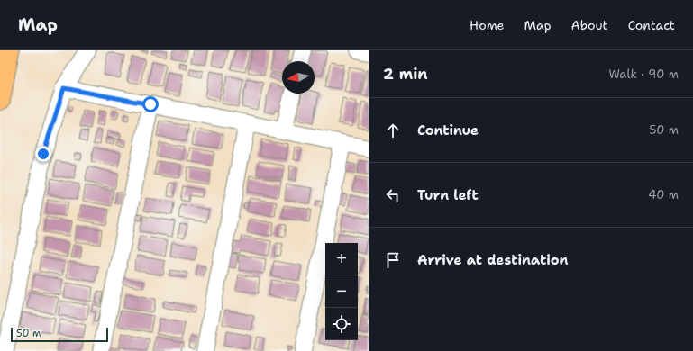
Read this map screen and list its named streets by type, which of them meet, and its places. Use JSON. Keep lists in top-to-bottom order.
{
  "scale_bar": "50 m",
  "north": "left",
  "page": {
    "header": "Map",
    "nav": [
      "Home",
      "Map",
      "About",
      "Contact"
    ],
    "heading": ["2 min", "Walk · 90 m"],
    "list": [
      ["Continue", "50 m"],
      ["Turn left", "40 m"],
      "Arrive at destination"
    ],
    "map_buttons": ["+", "−"],
    "scale": "50 m"
  }
}
